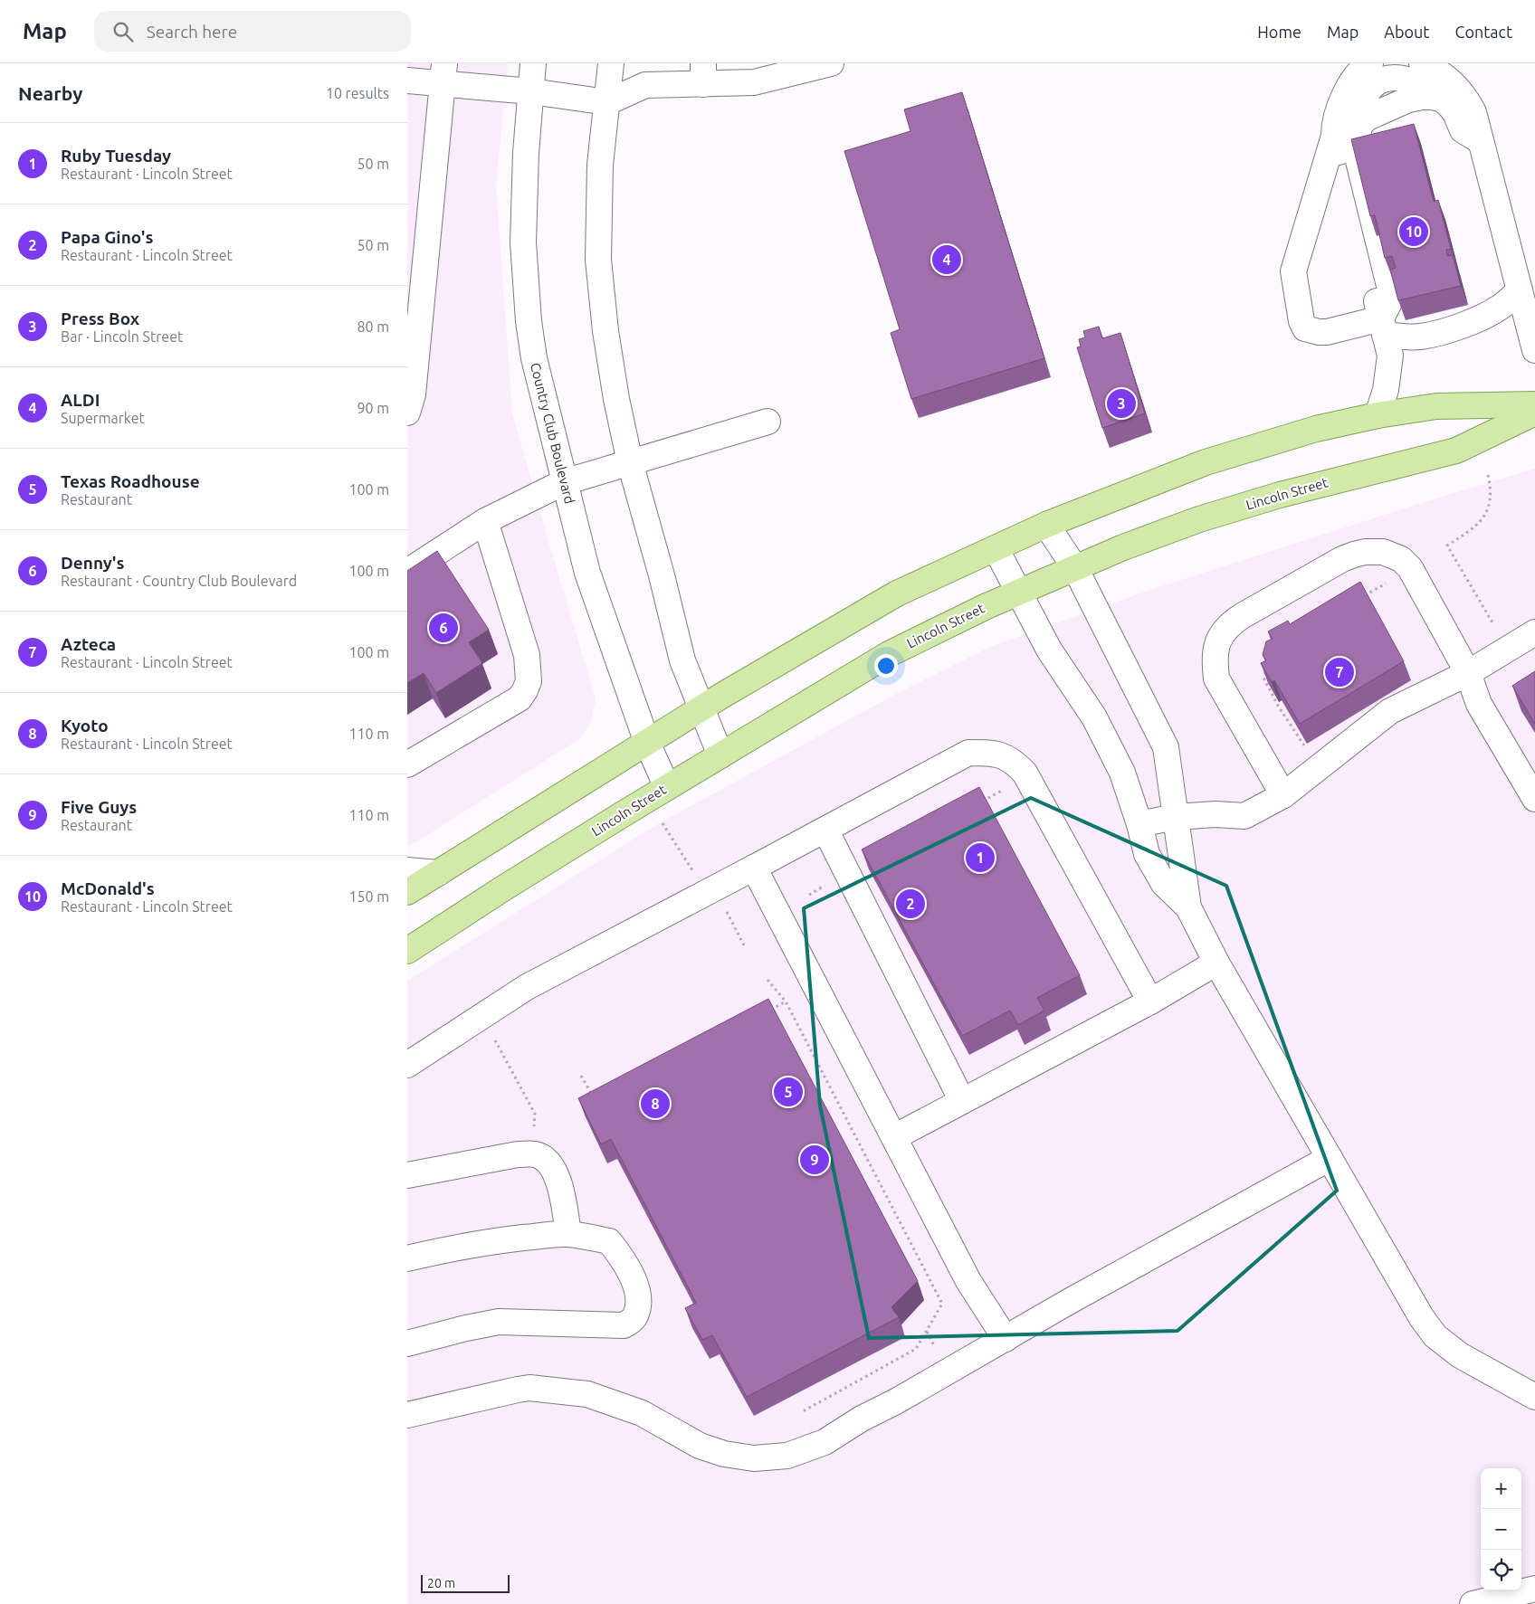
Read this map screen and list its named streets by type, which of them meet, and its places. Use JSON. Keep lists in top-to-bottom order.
{
  "streets": {
    "main road": ["Lincoln Street"],
    "street": ["Country Club Boulevard"]
  },
  "crossings": [
    ["Country Club Boulevard", "Lincoln Street"]
  ],
  "scale_bar": "20 m",
  "page": {
    "header": "Map",
    "search": "Search here",
    "nav": [
      "Home",
      "Map",
      "About",
      "Contact"
    ],
    "heading": ["Nearby", "10 results"],
    "list": [
      {
        "mark": "1",
        "name": "Ruby Tuesday",
        "note": "Restaurant · Lincoln Street",
        "value": "50 m"
      },
      {
        "mark": "2",
        "name": "Papa Gino's",
        "note": "Restaurant · Lincoln Street",
        "value": "50 m"
      },
      {
        "mark": "3",
        "name": "Press Box",
        "note": "Bar · Lincoln Street",
        "value": "80 m"
      },
      {
        "mark": "4",
        "name": "ALDI",
        "note": "Supermarket",
        "value": "90 m"
      },
      {
        "mark": "5",
        "name": "Texas Roadhouse",
        "note": "Restaurant",
        "value": "100 m"
      },
      {
        "mark": "6",
        "name": "Denny's",
        "note": "Restaurant · Country Club Boulevard",
        "value": "100 m"
      },
      {
        "mark": "7",
        "name": "Azteca",
        "note": "Restaurant · Lincoln Street",
        "value": "100 m"
      },
      {
        "mark": "8",
        "name": "Kyoto",
        "note": "Restaurant · Lincoln Street",
        "value": "110 m"
      },
      {
        "mark": "9",
        "name": "Five Guys",
        "note": "Restaurant",
        "value": "110 m"
      },
      {
        "mark": "10",
        "name": "McDonald's",
        "note": "Restaurant · Lincoln Street",
        "value": "150 m"
      }
    ],
    "pins": [
      "10",
      "4",
      "3",
      "6",
      "7",
      "1",
      "2",
      "5",
      "8",
      "9"
    ],
    "map_buttons": ["+", "−"],
    "scale": "20 m"
  }
}
